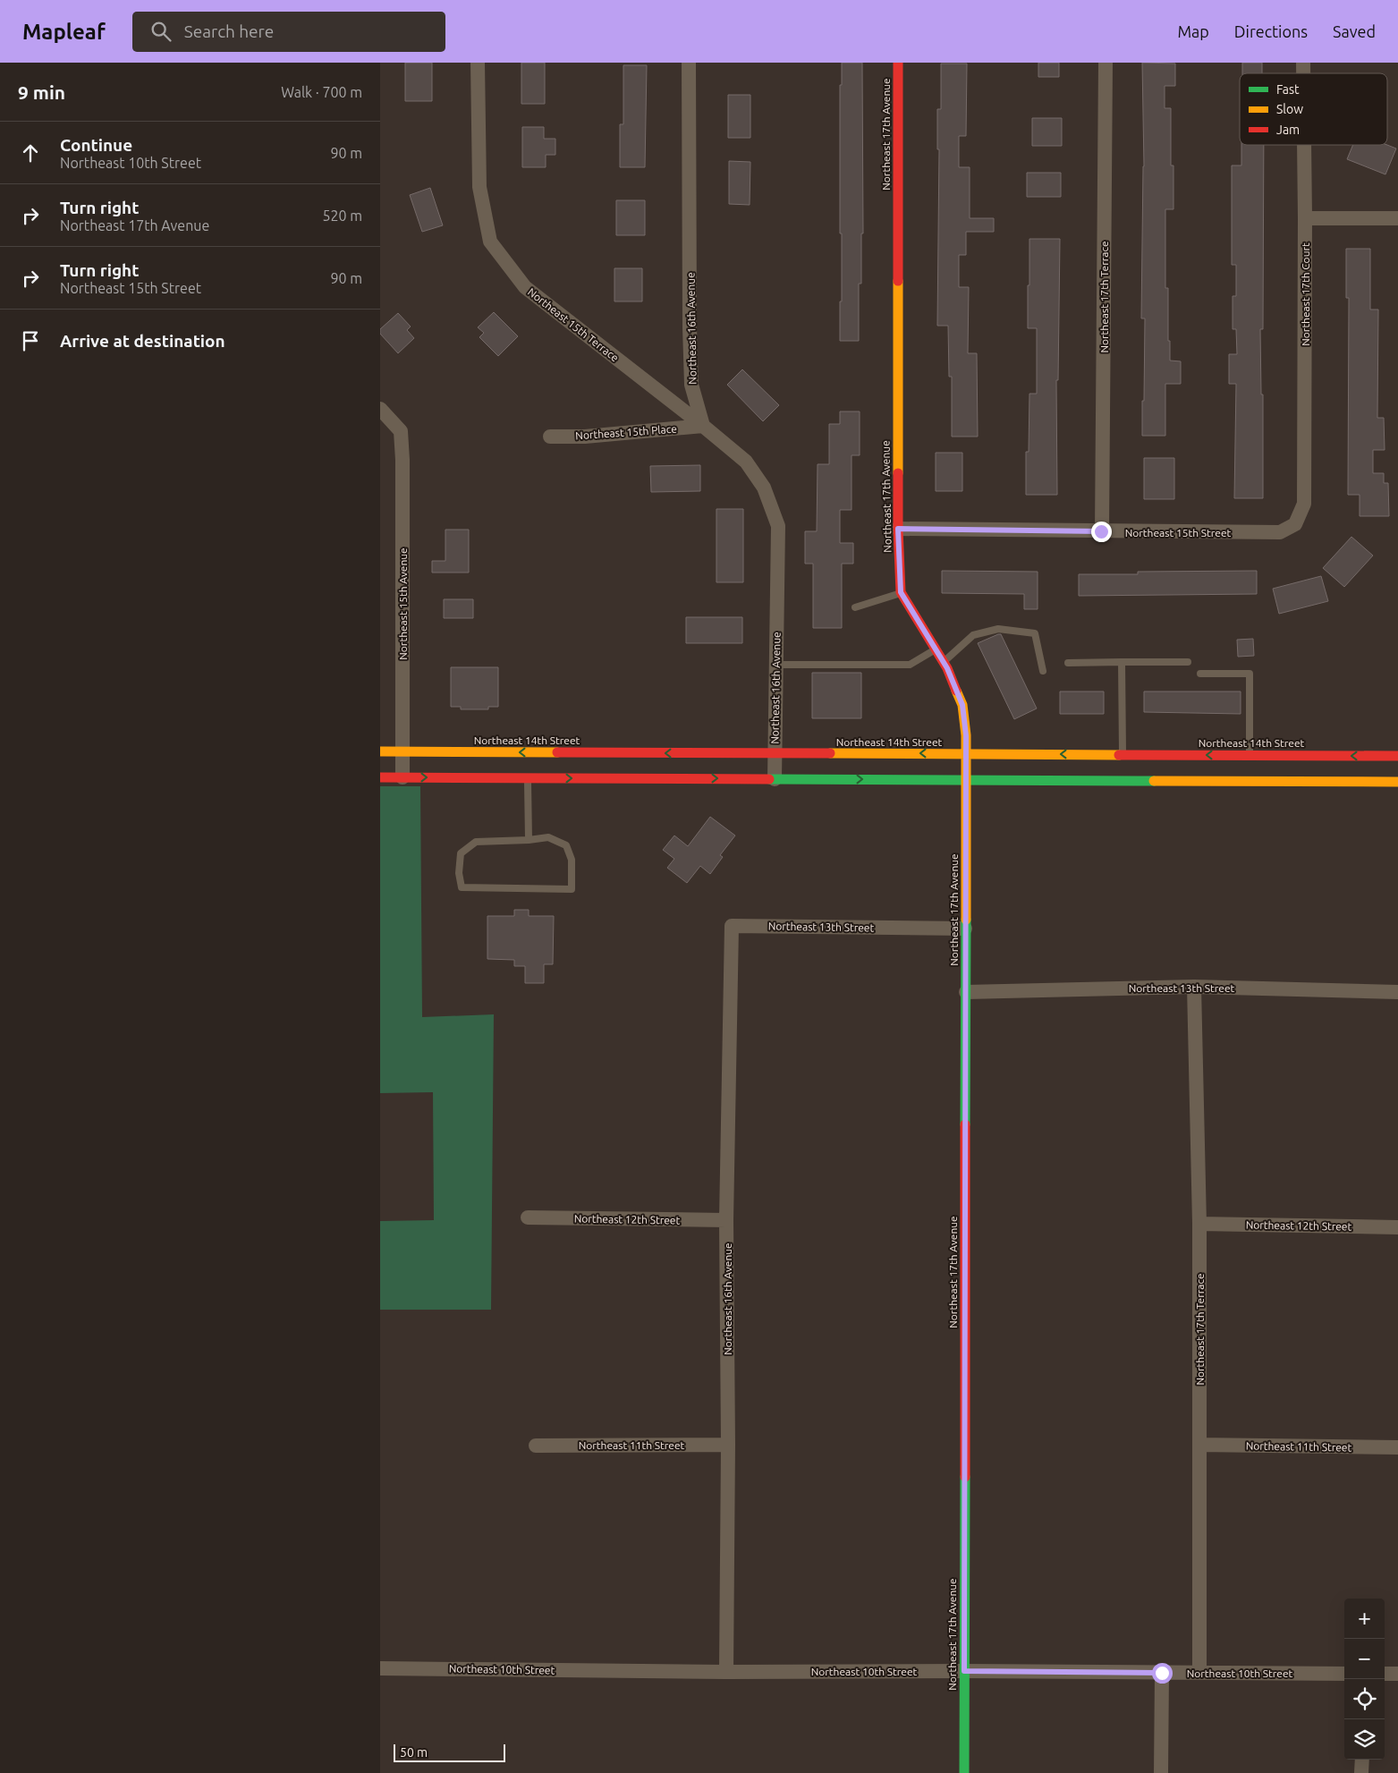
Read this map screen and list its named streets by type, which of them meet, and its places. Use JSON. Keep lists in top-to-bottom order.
{
  "streets": {
    "main road": ["Northeast 17th Avenue", "Northeast 14th Street"],
    "street": [
      "Northeast 17th Court",
      "Northeast 17th Terrace",
      "Northeast 15th Terrace",
      "Northeast 16th Avenue",
      "Northeast 15th Place",
      "Northeast 15th Street",
      "Northeast 15th Avenue",
      "Northeast 13th Street",
      "Northeast 12th Street",
      "Northeast 11th Street",
      "Northeast 10th Street"
    ]
  },
  "crossings": [
    ["Northeast 17th Avenue", "Northeast 15th Street"],
    ["Northeast 17th Avenue", "Northeast 14th Street"],
    ["Northeast 17th Avenue", "Northeast 13th Street"],
    ["Northeast 17th Avenue", "Northeast 10th Street"],
    ["Northeast 17th Court", "Northeast 15th Street"],
    ["Northeast 17th Terrace", "Northeast 15th Street"],
    ["Northeast 17th Terrace", "Northeast 13th Street"],
    ["Northeast 17th Terrace", "Northeast 12th Street"],
    ["Northeast 17th Terrace", "Northeast 11th Street"],
    ["Northeast 17th Terrace", "Northeast 10th Street"],
    ["Northeast 15th Terrace", "Northeast 16th Avenue"],
    ["Northeast 15th Terrace", "Northeast 15th Place"],
    ["Northeast 16th Avenue", "Northeast 15th Place"],
    ["Northeast 16th Avenue", "Northeast 14th Street"],
    ["Northeast 16th Avenue", "Northeast 13th Street"],
    ["Northeast 16th Avenue", "Northeast 12th Street"],
    ["Northeast 16th Avenue", "Northeast 11th Street"],
    ["Northeast 16th Avenue", "Northeast 10th Street"],
    ["Northeast 15th Avenue", "Northeast 14th Street"]
  ],
  "legend": ["Fast", "Slow", "Jam"],
  "scale_bar": "50 m",
  "page": {
    "header": "Mapleaf",
    "search": "Search here",
    "nav": ["Map", "Directions", "Saved"],
    "heading": ["9 min", "Walk · 700 m"],
    "list": [
      ["Continue", "Northeast 10th Street", "90 m"],
      ["Turn right", "Northeast 17th Avenue", "520 m"],
      ["Turn right", "Northeast 15th Street", "90 m"],
      "Arrive at destination"
    ],
    "map_buttons": ["+", "−"],
    "scale": "50 m"
  }
}
